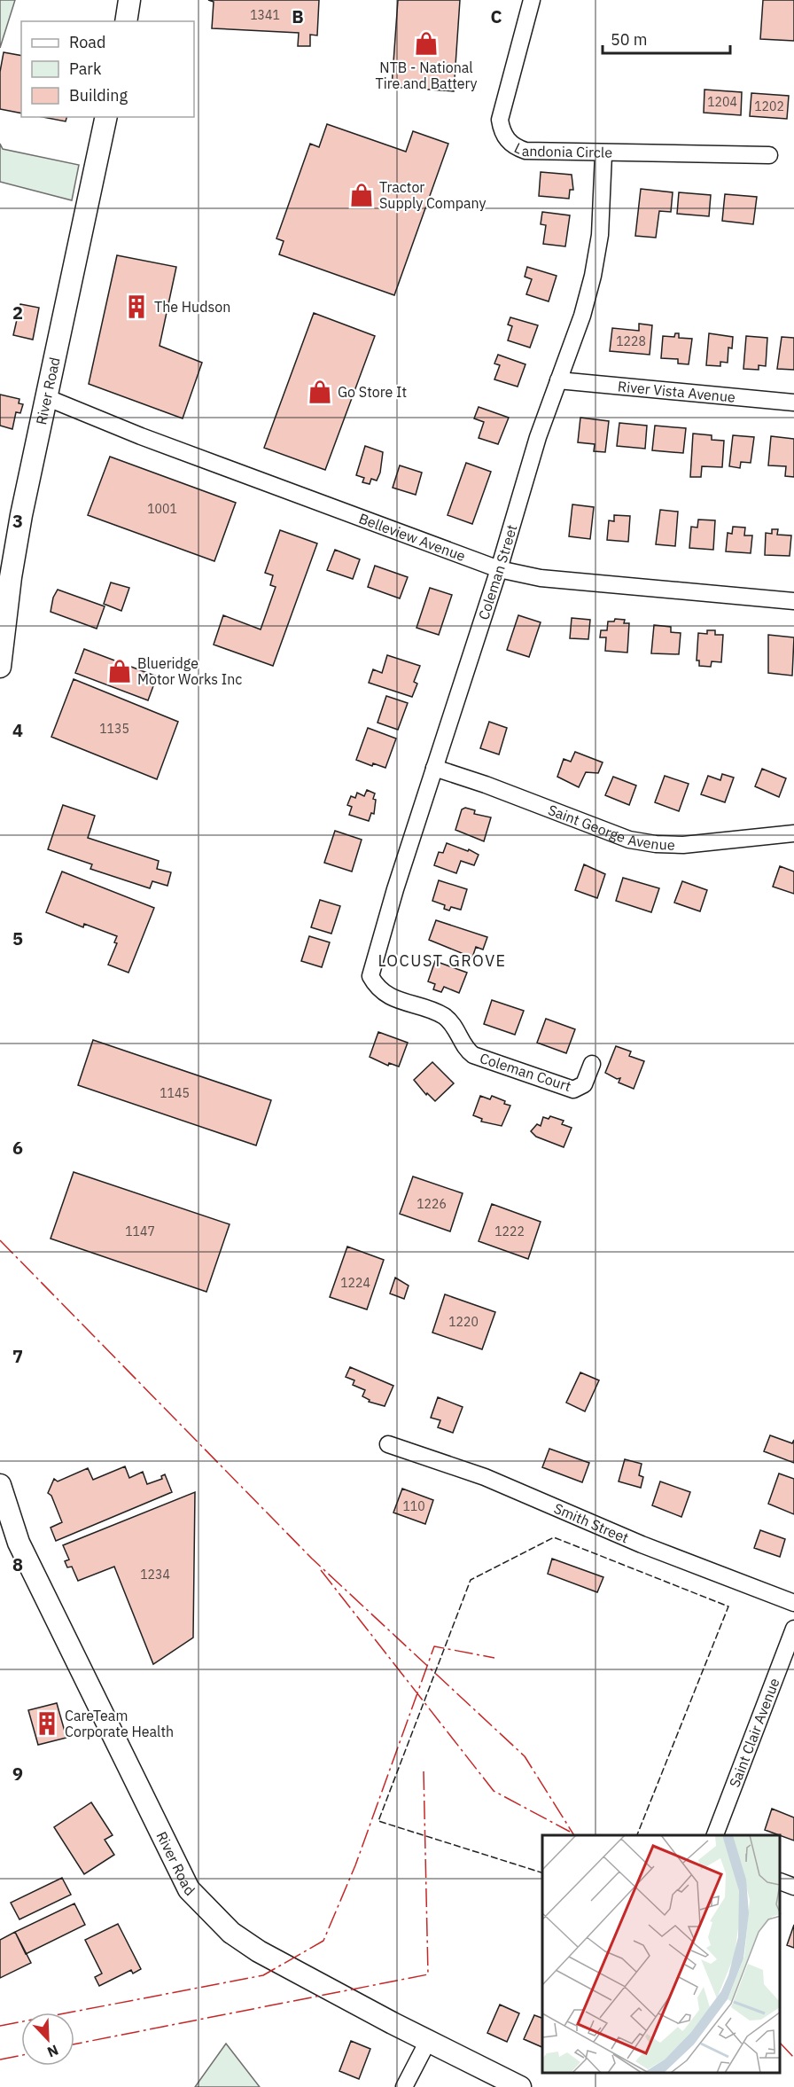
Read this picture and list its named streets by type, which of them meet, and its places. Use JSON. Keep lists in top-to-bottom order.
{
  "streets": {
    "street": [
      "Landonia Circle",
      "River Road",
      "River Vista Avenue",
      "Belleview Avenue",
      "Coleman Street",
      "Saint George Avenue",
      "Coleman Court",
      "Smith Street",
      "Saint Clair Avenue"
    ]
  },
  "crossings": [
    ["Landonia Circle", "Coleman Street"],
    ["River Road", "Belleview Avenue"],
    ["River Vista Avenue", "Coleman Street"],
    ["Belleview Avenue", "Coleman Street"],
    ["Coleman Street", "Saint George Avenue"],
    ["Coleman Street", "Coleman Court"]
  ],
  "districts": ["LOCUST GROVE"],
  "places": {
    "shop": [
      "NTB - National Tire and Battery",
      "Tractor Supply Company",
      "Go Store It",
      "Blueridge Motor Works Inc"
    ],
    "building": ["The Hudson", "CareTeam Corporate Health"]
  },
  "house_numbers": [
    "1341",
    "1204",
    "1202",
    "1228",
    "1001",
    "1135",
    "1145",
    "1226",
    "1147",
    "1222",
    "1224",
    "1220",
    "110",
    "1234"
  ],
  "legend": ["Road", "Park", "Building"],
  "scale_bar": "50 m",
  "north": "bottom right",
  "grid": {
    "columns": ["B", "C"],
    "rows": [
      "2",
      "3",
      "4",
      "5",
      "6",
      "7",
      "8",
      "9"
    ]
  }
}
